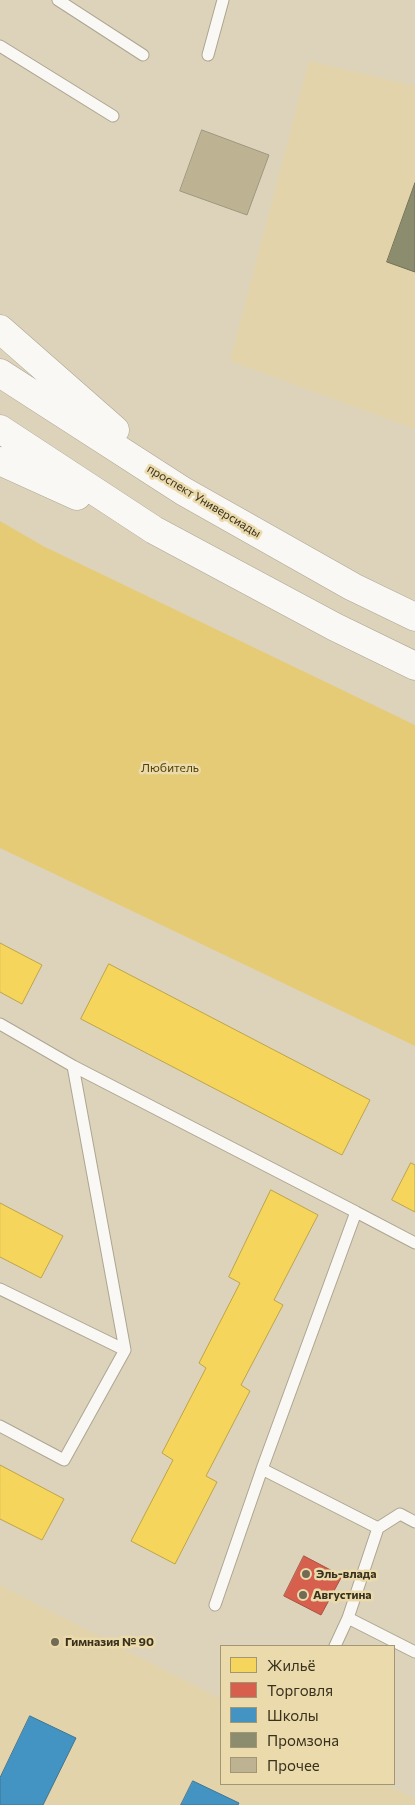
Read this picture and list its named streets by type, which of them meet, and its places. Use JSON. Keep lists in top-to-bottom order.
{
  "streets": {
    "main road": ["проспект Универсиады"]
  },
  "parks": ["Любитель"],
  "places": ["Эль-влада", "Августина", "Гимназия № 90"],
  "legend": [
    "Жильё",
    "Торговля",
    "Школы",
    "Промзона",
    "Прочее"
  ]
}
